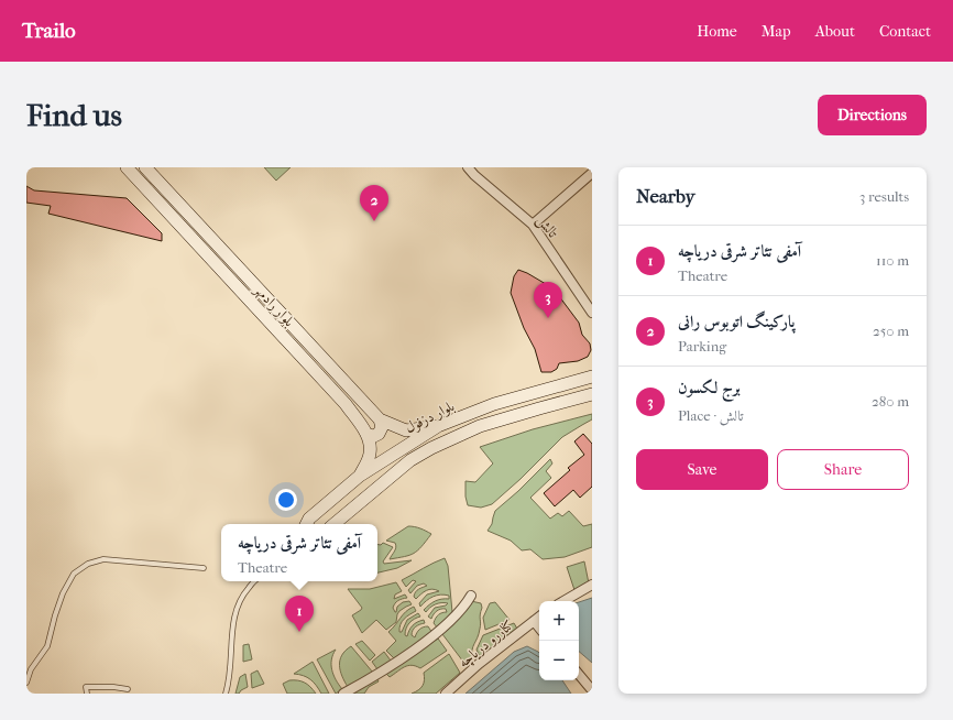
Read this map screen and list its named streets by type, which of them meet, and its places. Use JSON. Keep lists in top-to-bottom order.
{
  "streets": {
    "street": [
      "تالش",
      "بلوار رادمهر",
      "بلوار دزفول",
      "کناررو دریاچه"
    ]
  },
  "page": {
    "header": "Trailo",
    "nav": [
      "Home",
      "Map",
      "About",
      "Contact"
    ],
    "buttons": [
      "Directions",
      ["Save", "Share"]
    ],
    "title": "Find us",
    "heading": ["Nearby", "3 results"],
    "pins": ["2", "3", "1"],
    "list": [
      {
        "mark": "1",
        "name": "آمفی تئاتر شرقی دریاچه",
        "note": "Theatre",
        "value": "110 m"
      },
      {
        "mark": "2",
        "name": "پارکینگ اتوبوس رانی",
        "note": "Parking",
        "value": "250 m"
      },
      {
        "mark": "3",
        "name": "برج لکسون",
        "note": "Place · تالش",
        "value": "280 m"
      }
    ],
    "popup": ["آمفی تئاتر شرقی دریاچه", "Theatre"],
    "map_buttons": ["+", "−"]
  }
}
